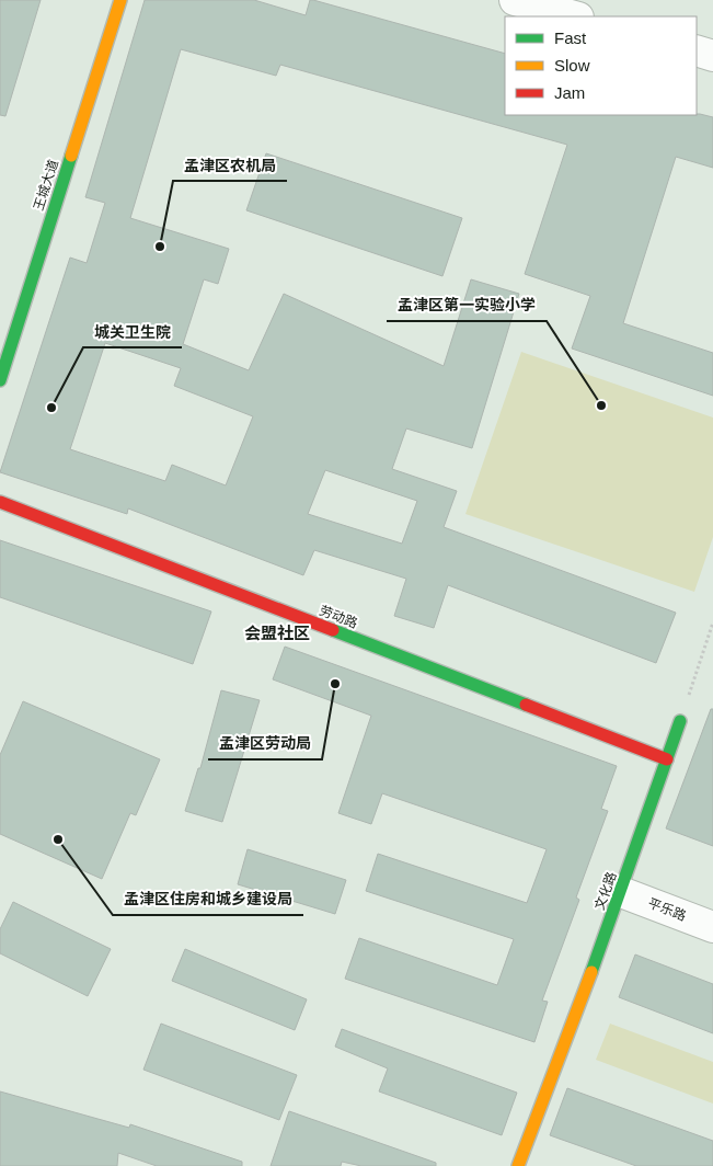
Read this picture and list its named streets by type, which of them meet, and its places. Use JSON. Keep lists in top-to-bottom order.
{
  "streets": {
    "street": [
      "王城大道",
      "劳动路",
      "文化路",
      "平乐路"
    ]
  },
  "crossings": [
    ["劳动路", "文化路"],
    ["文化路", "平乐路"]
  ],
  "districts": ["会盟社区"],
  "places": [
    "孟津区农机局",
    "孟津区第一实验小学",
    "城关卫生院",
    "孟津区劳动局",
    "孟津区住房和城乡建设局"
  ],
  "legend": ["Fast", "Slow", "Jam"]
}
